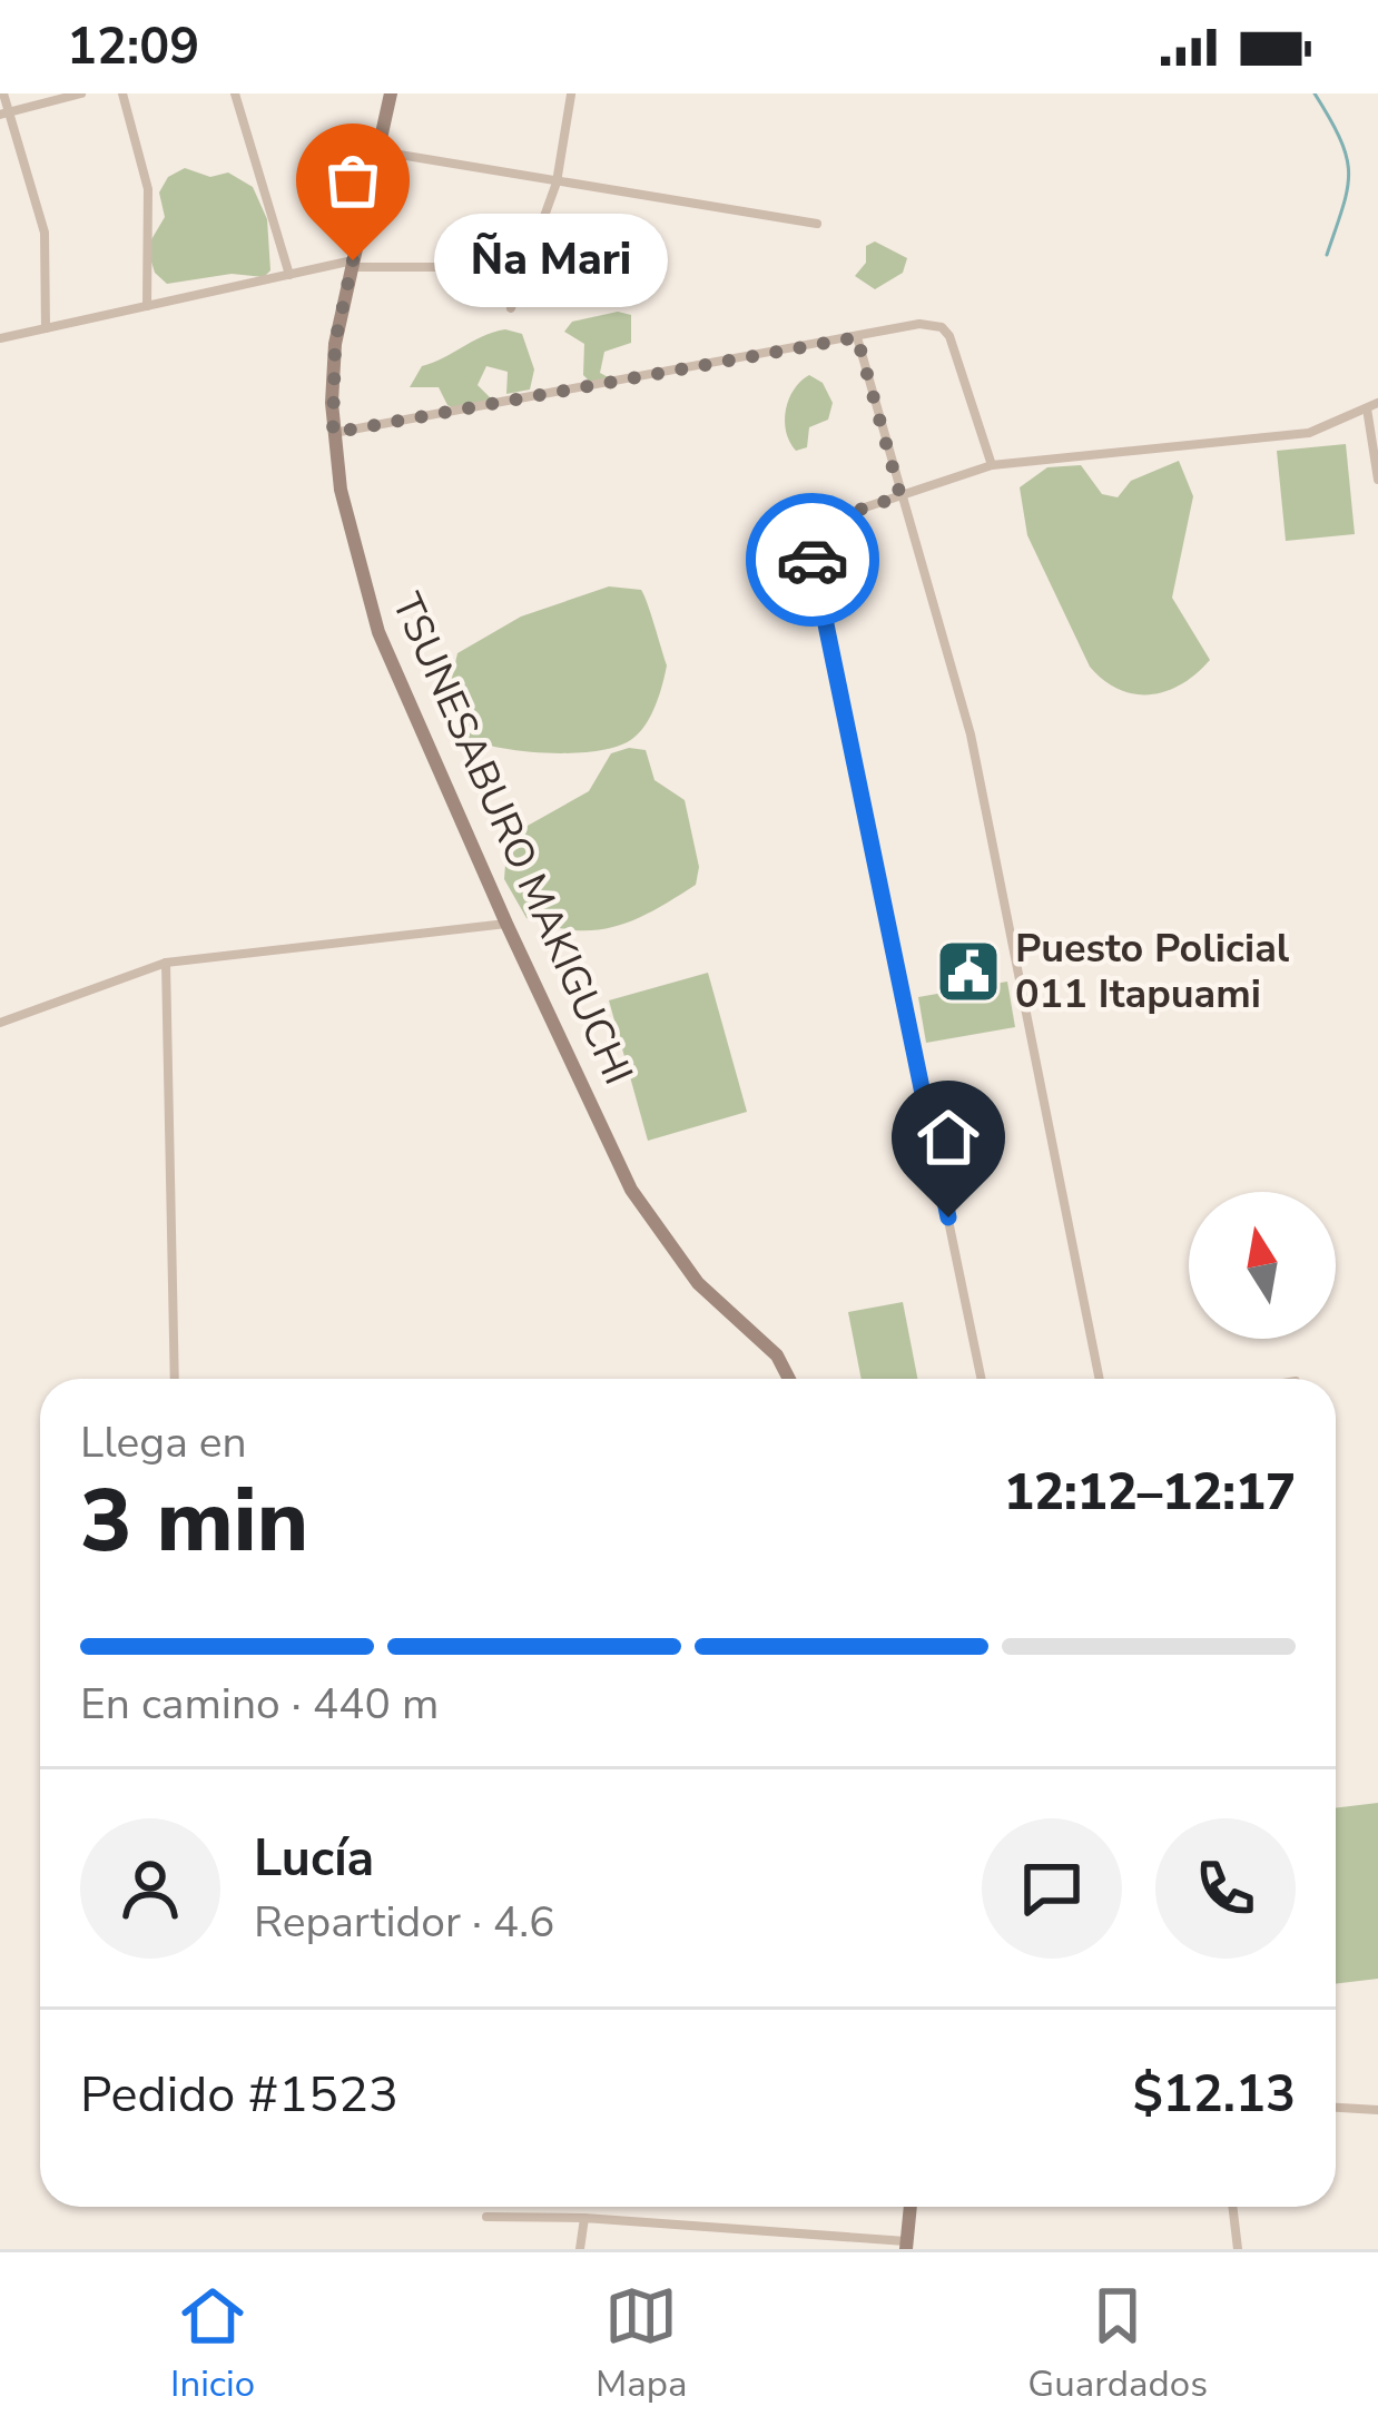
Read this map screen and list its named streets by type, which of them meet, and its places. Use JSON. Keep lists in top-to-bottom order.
{
  "streets": {
    "street": ["TSUNESABURO MAKIGUCHI"]
  },
  "places": {
    "other": ["Ña Mari"],
    "public building": ["Puesto Policial 011 Itapuami"]
  },
  "north": "top",
  "page": {
    "status": "12:09",
    "bubble": "Ña Mari",
    "heading": ["3 min", "Llega en", "12:12–12:17"],
    "panel": [
      "Lucía",
      "Repartidor · 4.6",
      "Pedido #1523",
      "$12.13"
    ],
    "bar": "En camino · 440 m",
    "tabs": ["Inicio", "Mapa", "Guardados"]
  }
}
